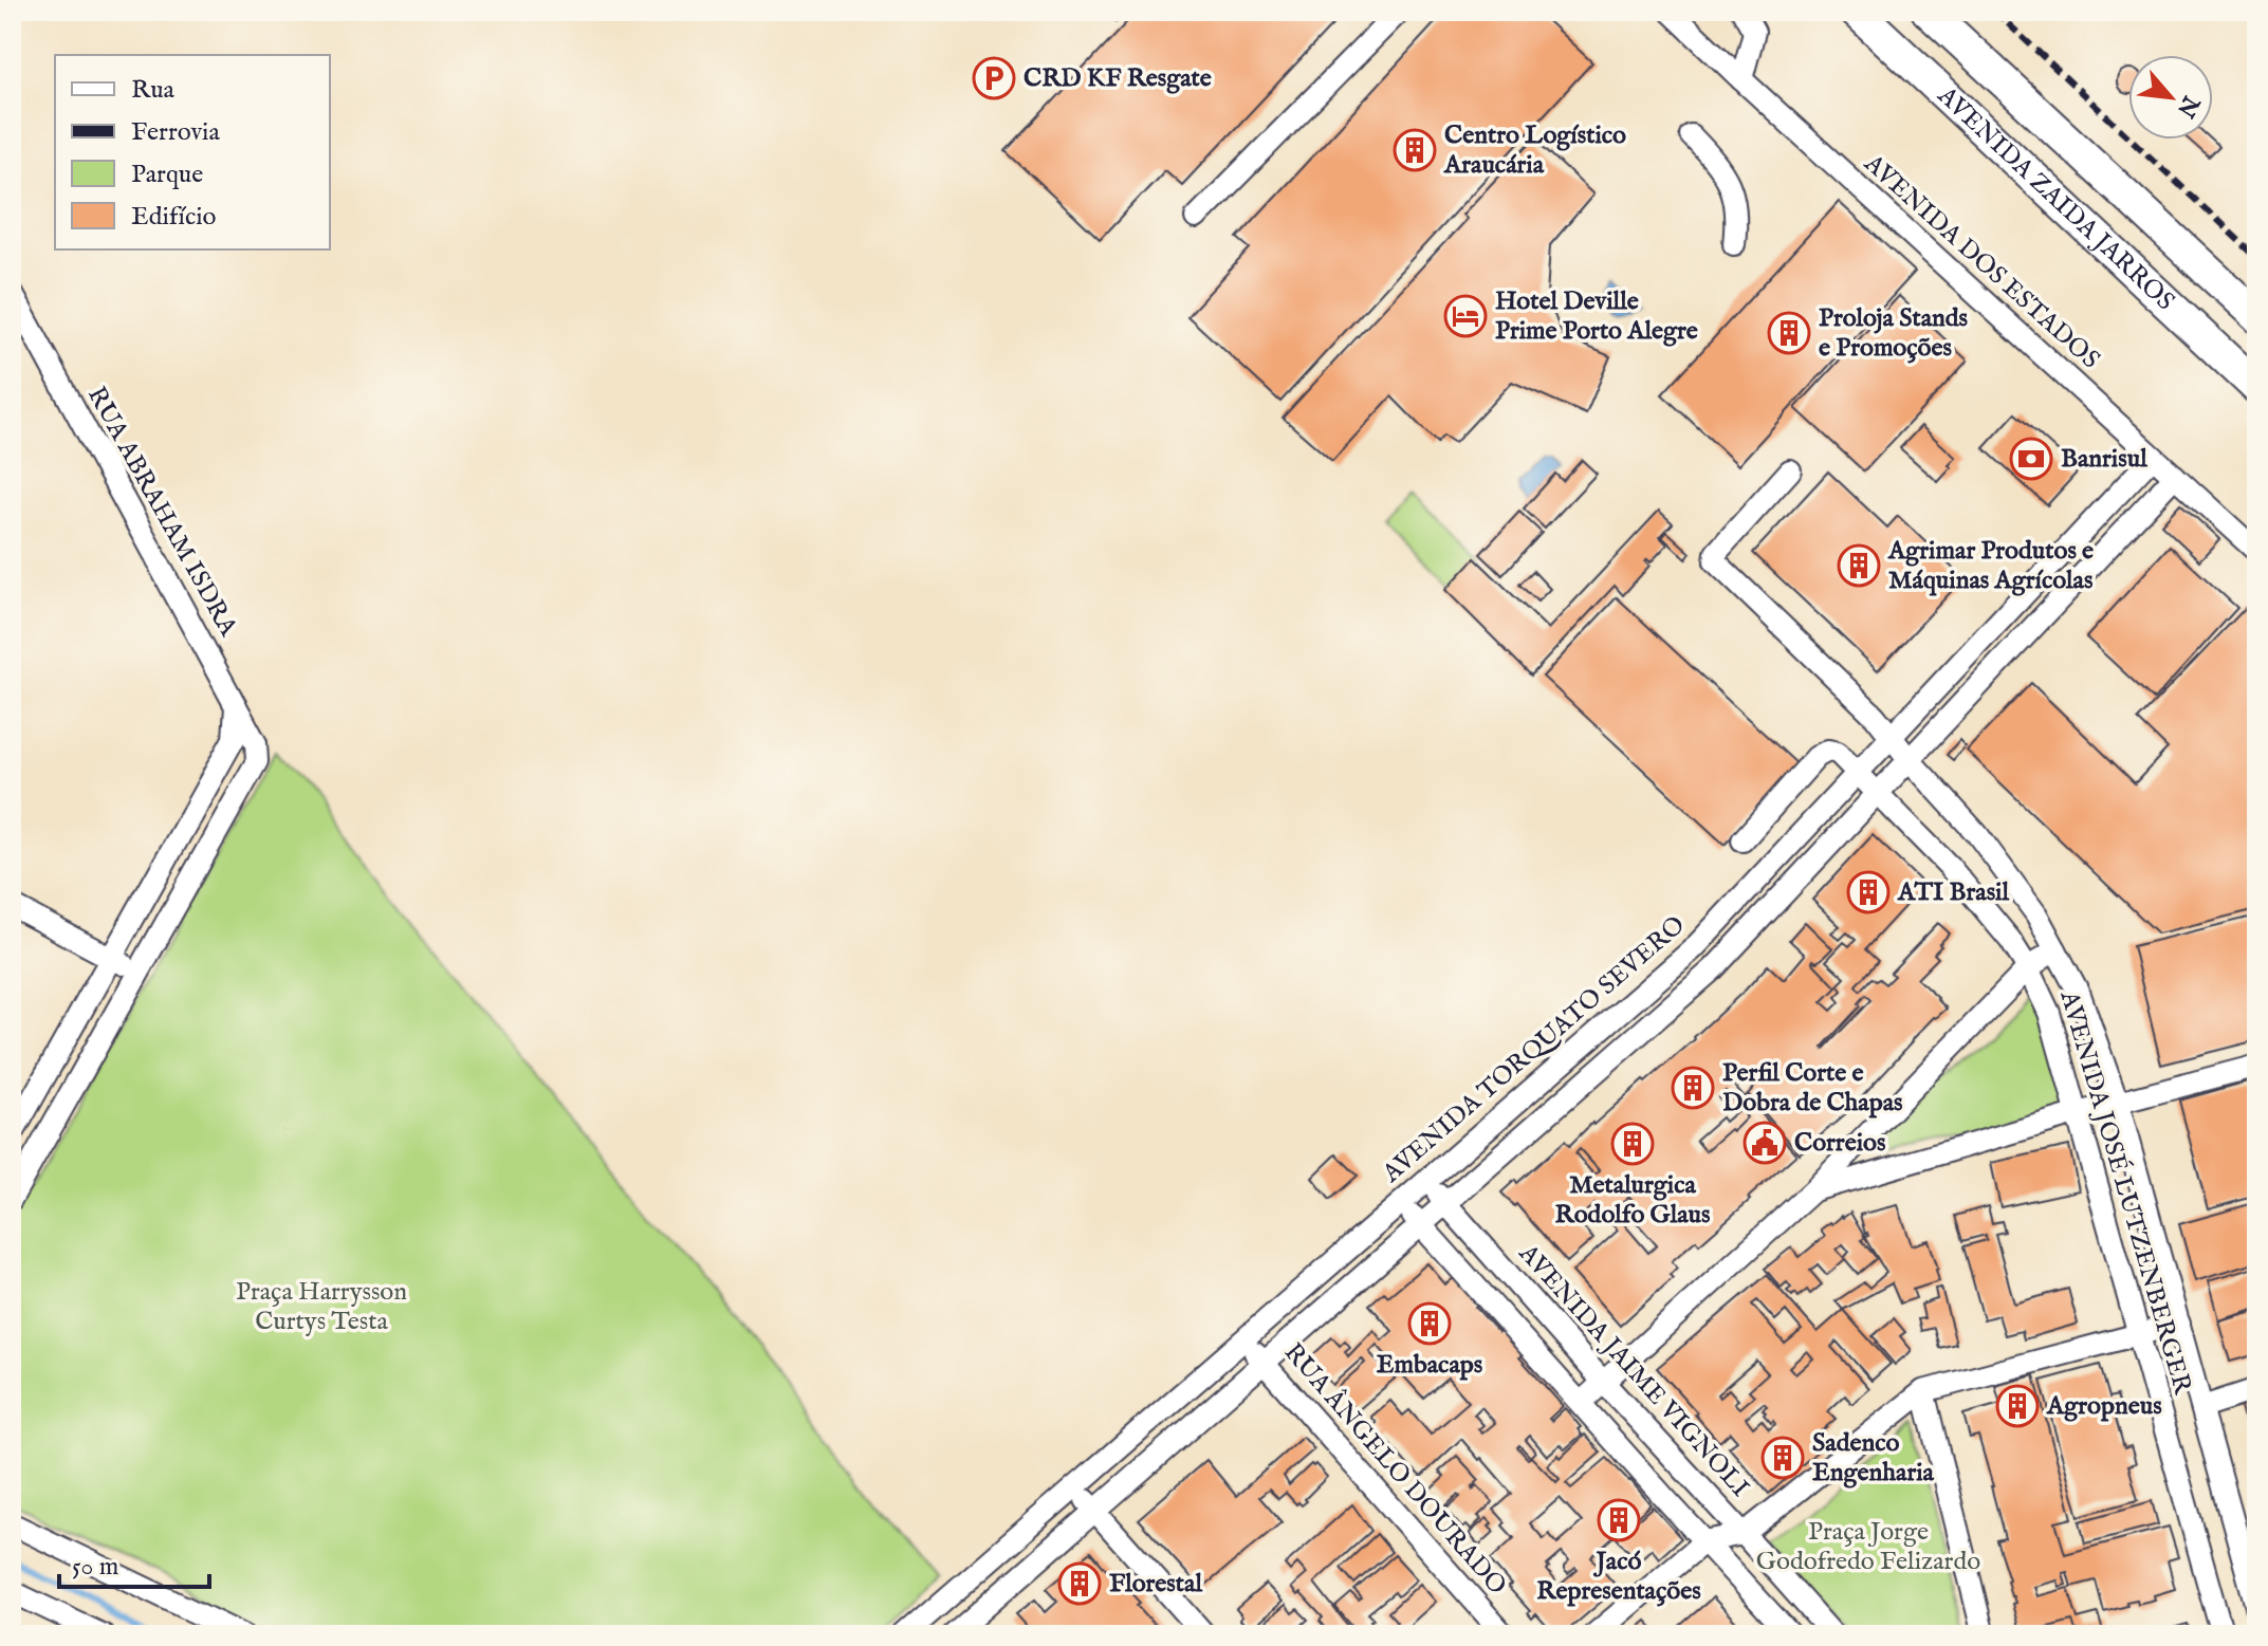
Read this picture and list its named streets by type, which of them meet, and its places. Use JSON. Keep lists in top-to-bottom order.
{
  "streets": {
    "highway": ["AVENIDA ZAIDA JARROS"],
    "street": [
      "AVENIDA DOS ESTADOS",
      "RUA ABRAHAM ISDRA",
      "AVENIDA TORQUATO SEVERO",
      "AVENIDA JOSÉ LUTZENBERGER",
      "AVENIDA JAIME VIGNOLI",
      "RUA ÂNGELO DOURADO"
    ]
  },
  "crossings": [
    ["AVENIDA DOS ESTADOS", "AVENIDA TORQUATO SEVERO"],
    ["AVENIDA TORQUATO SEVERO", "AVENIDA JOSÉ LUTZENBERGER"],
    ["AVENIDA TORQUATO SEVERO", "AVENIDA JAIME VIGNOLI"],
    ["AVENIDA TORQUATO SEVERO", "RUA ÂNGELO DOURADO"]
  ],
  "parks": ["Praça Harrysson Curtys Testa", "Praça Jorge Godofredo Felizardo"],
  "places": {
    "parking": ["CRD KF Resgate"],
    "building": [
      "Centro Logístico Araucária",
      "Proloja Stands e Promoções",
      "Agrimar Produtos e Máquinas Agrícolas",
      "ATI Brasil",
      "Perfil Corte e Dobra de Chapas",
      "Metalurgica Rodolfo Glaus",
      "Embacaps",
      "Agropneus",
      "Sadenco Engenharia",
      "Jacó Representações",
      "Florestal"
    ],
    "hotel": ["Hotel Deville Prime Porto Alegre"],
    "bank": ["Banrisul"],
    "public building": ["Correios"]
  },
  "legend": [
    "Rua",
    "Ferrovia",
    "Parque",
    "Edifício"
  ],
  "scale_bar": "50 m",
  "north": "bottom right"
}
